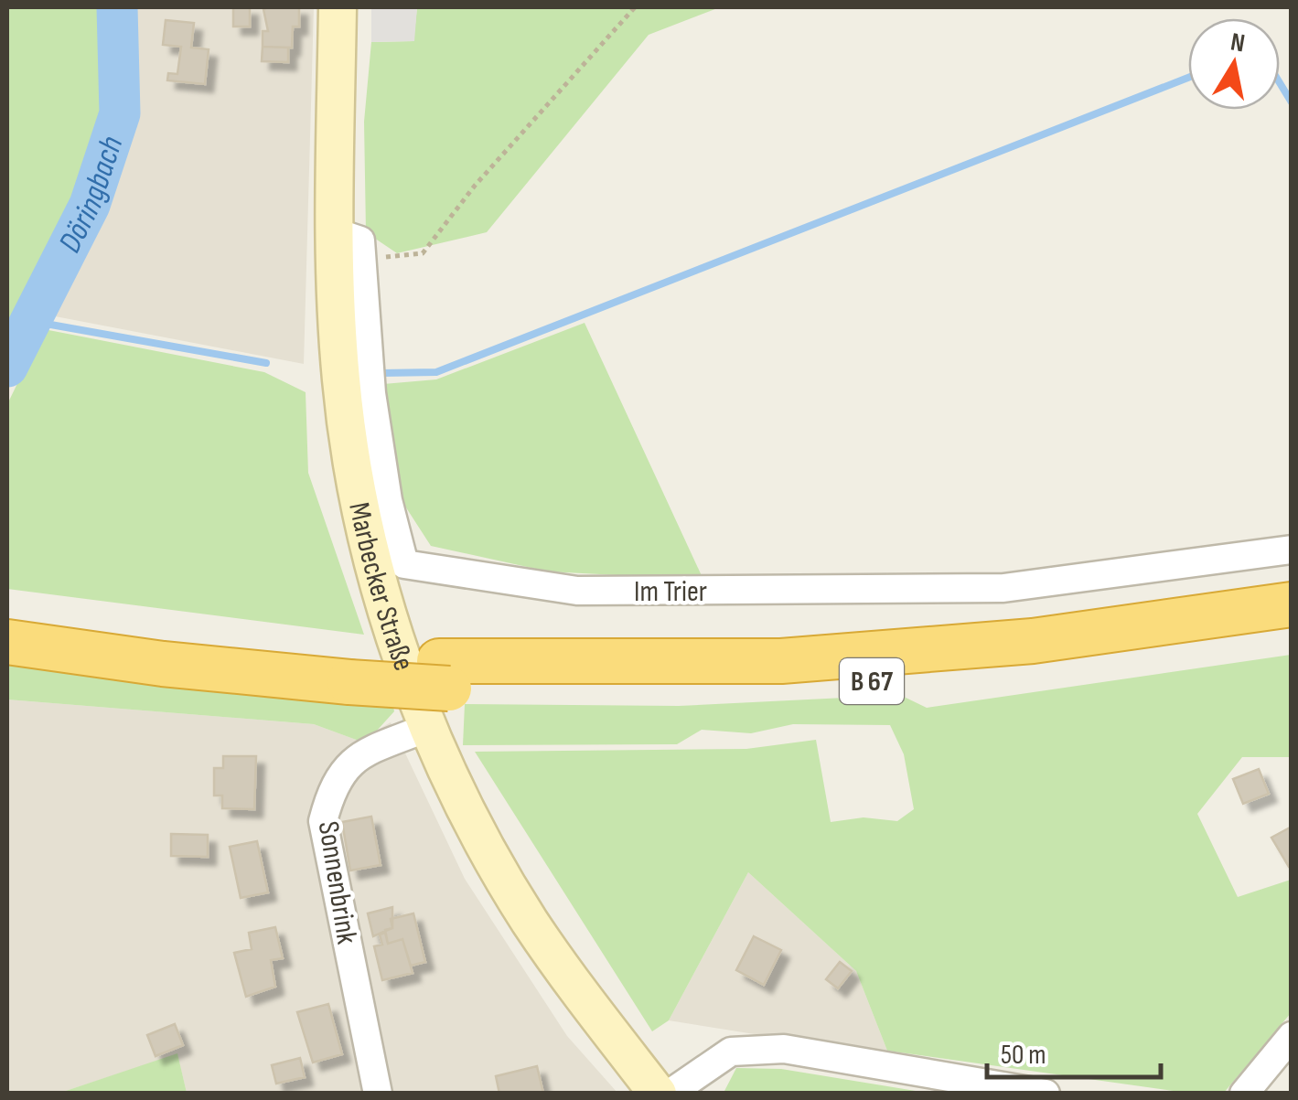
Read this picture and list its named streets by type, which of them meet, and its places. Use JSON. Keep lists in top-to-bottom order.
{
  "streets": {
    "highway": ["B 67"],
    "main road": ["Marbecker Straße"],
    "street": ["Im Trier", "Sonnenbrink"]
  },
  "crossings": [
    ["Marbecker Straße", "Im Trier"],
    ["Marbecker Straße", "Sonnenbrink"]
  ],
  "water": ["Döringbach"],
  "scale_bar": "50 m",
  "north": "top"
}
